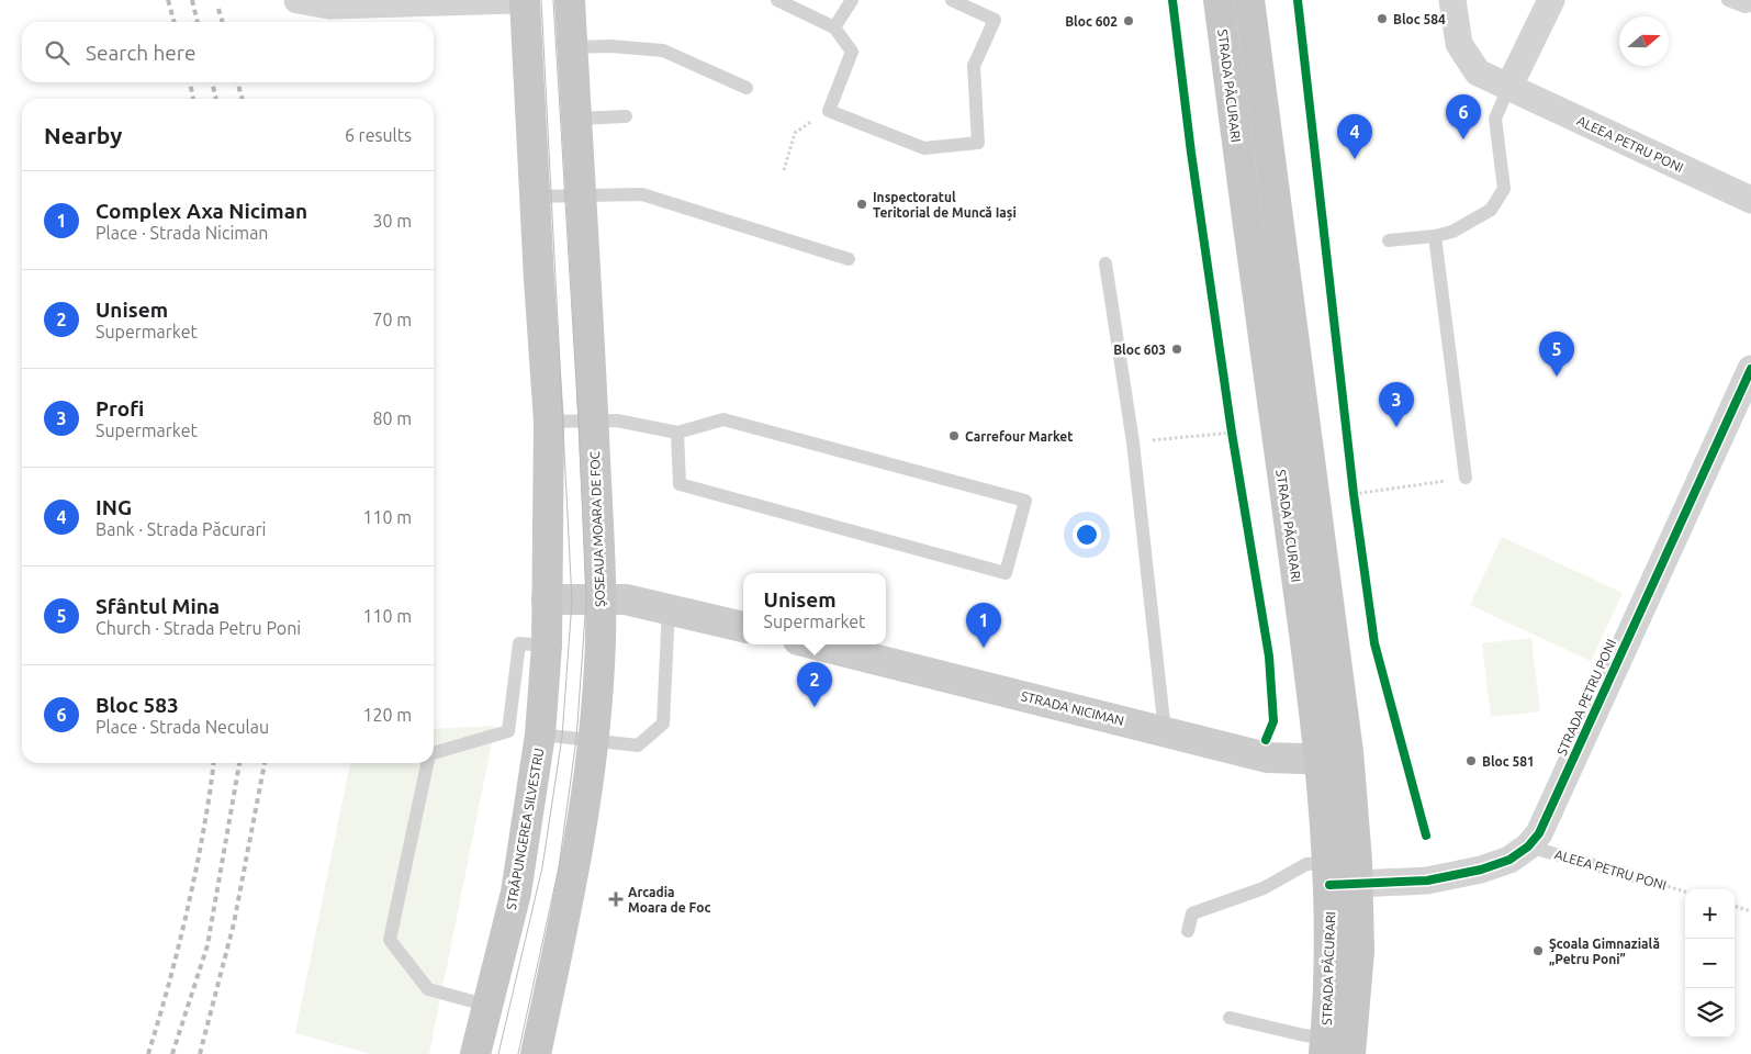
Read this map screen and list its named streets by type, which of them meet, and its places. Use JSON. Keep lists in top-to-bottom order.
{
  "streets": {
    "main road": ["STRADA PĂCURARI", "ȘOSEAUA MOARA DE FOC", "STRĂPUNGEREA SILVESTRU"],
    "street": ["ALEEA PETRU PONI", "STRADA PETRU PONI", "STRADA NICIMAN"]
  },
  "crossings": [
    ["STRADA PĂCURARI", "STRADA PETRU PONI"],
    ["STRADA PĂCURARI", "STRADA NICIMAN"],
    ["ALEEA PETRU PONI", "STRADA PETRU PONI"]
  ],
  "places": {
    "other": [
      "Bloc 584",
      "Bloc 602",
      "Inspectoratul Teritorial de Muncă Iași",
      "Bloc 603",
      "Carrefour Market",
      "Bloc 581",
      "Şcoala Gimnazială „Petru Poni”"
    ],
    "health": ["Arcadia Moara de Foc"]
  },
  "north": "right",
  "page": {
    "search": "Search here",
    "pins": [
      "6",
      "4",
      "5",
      "3",
      "1",
      "2"
    ],
    "heading": ["Nearby", "6 results"],
    "list": [
      {
        "mark": "1",
        "name": "Complex Axa Niciman",
        "note": "Place · Strada Niciman",
        "value": "30 m"
      },
      {
        "mark": "2",
        "name": "Unisem",
        "note": "Supermarket",
        "value": "70 m"
      },
      {
        "mark": "3",
        "name": "Profi",
        "note": "Supermarket",
        "value": "80 m"
      },
      {
        "mark": "4",
        "name": "ING",
        "note": "Bank · Strada Păcurari",
        "value": "110 m"
      },
      {
        "mark": "5",
        "name": "Sfântul Mina",
        "note": "Church · Strada Petru Poni",
        "value": "110 m"
      },
      {
        "mark": "6",
        "name": "Bloc 583",
        "note": "Place · Strada Neculau",
        "value": "120 m"
      }
    ],
    "popup": ["Unisem", "Supermarket"],
    "map_buttons": ["+", "−"]
  }
}
